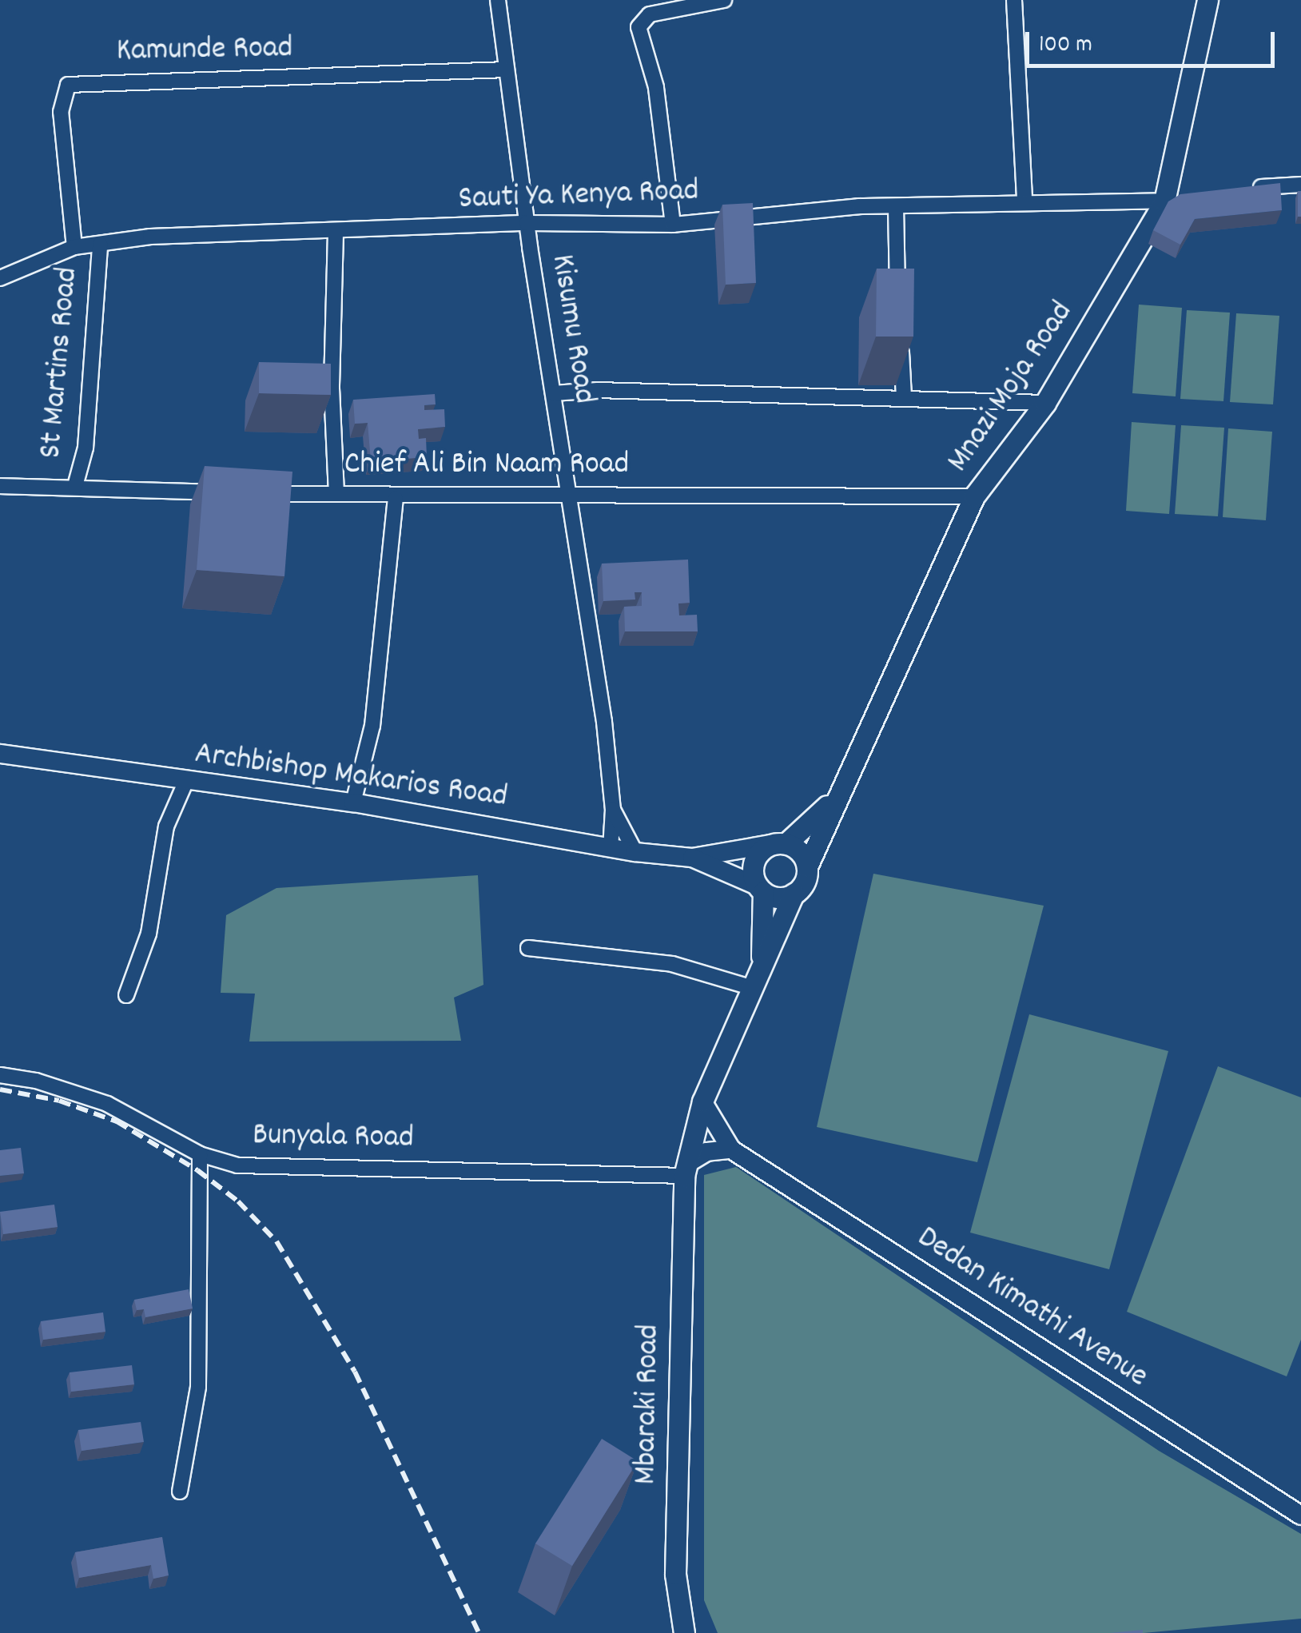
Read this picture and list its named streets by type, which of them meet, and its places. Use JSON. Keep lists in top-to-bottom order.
{
  "streets": {
    "main road": ["Mnazi Moja Road", "Mbaraki Road"],
    "street": [
      "Kamunde Road",
      "Sauti Ya Kenya Road",
      "Kisumu Road",
      "St Martins Road",
      "Chief Ali Bin Naam Road",
      "Archbishop Makarios Road",
      "Bunyala Road",
      "Dedan Kimathi Avenue"
    ]
  },
  "crossings": [
    ["Kamunde Road", "Sauti Ya Kenya Road"],
    ["Kamunde Road", "Kisumu Road"],
    ["Sauti Ya Kenya Road", "Kisumu Road"],
    ["Sauti Ya Kenya Road", "St Martins Road"],
    ["Sauti Ya Kenya Road", "Mnazi Moja Road"],
    ["Kisumu Road", "Chief Ali Bin Naam Road"],
    ["Kisumu Road", "Archbishop Makarios Road"],
    ["Mnazi Moja Road", "Chief Ali Bin Naam Road"],
    ["Bunyala Road", "Mbaraki Road"]
  ],
  "scale_bar": "100 m"
}
